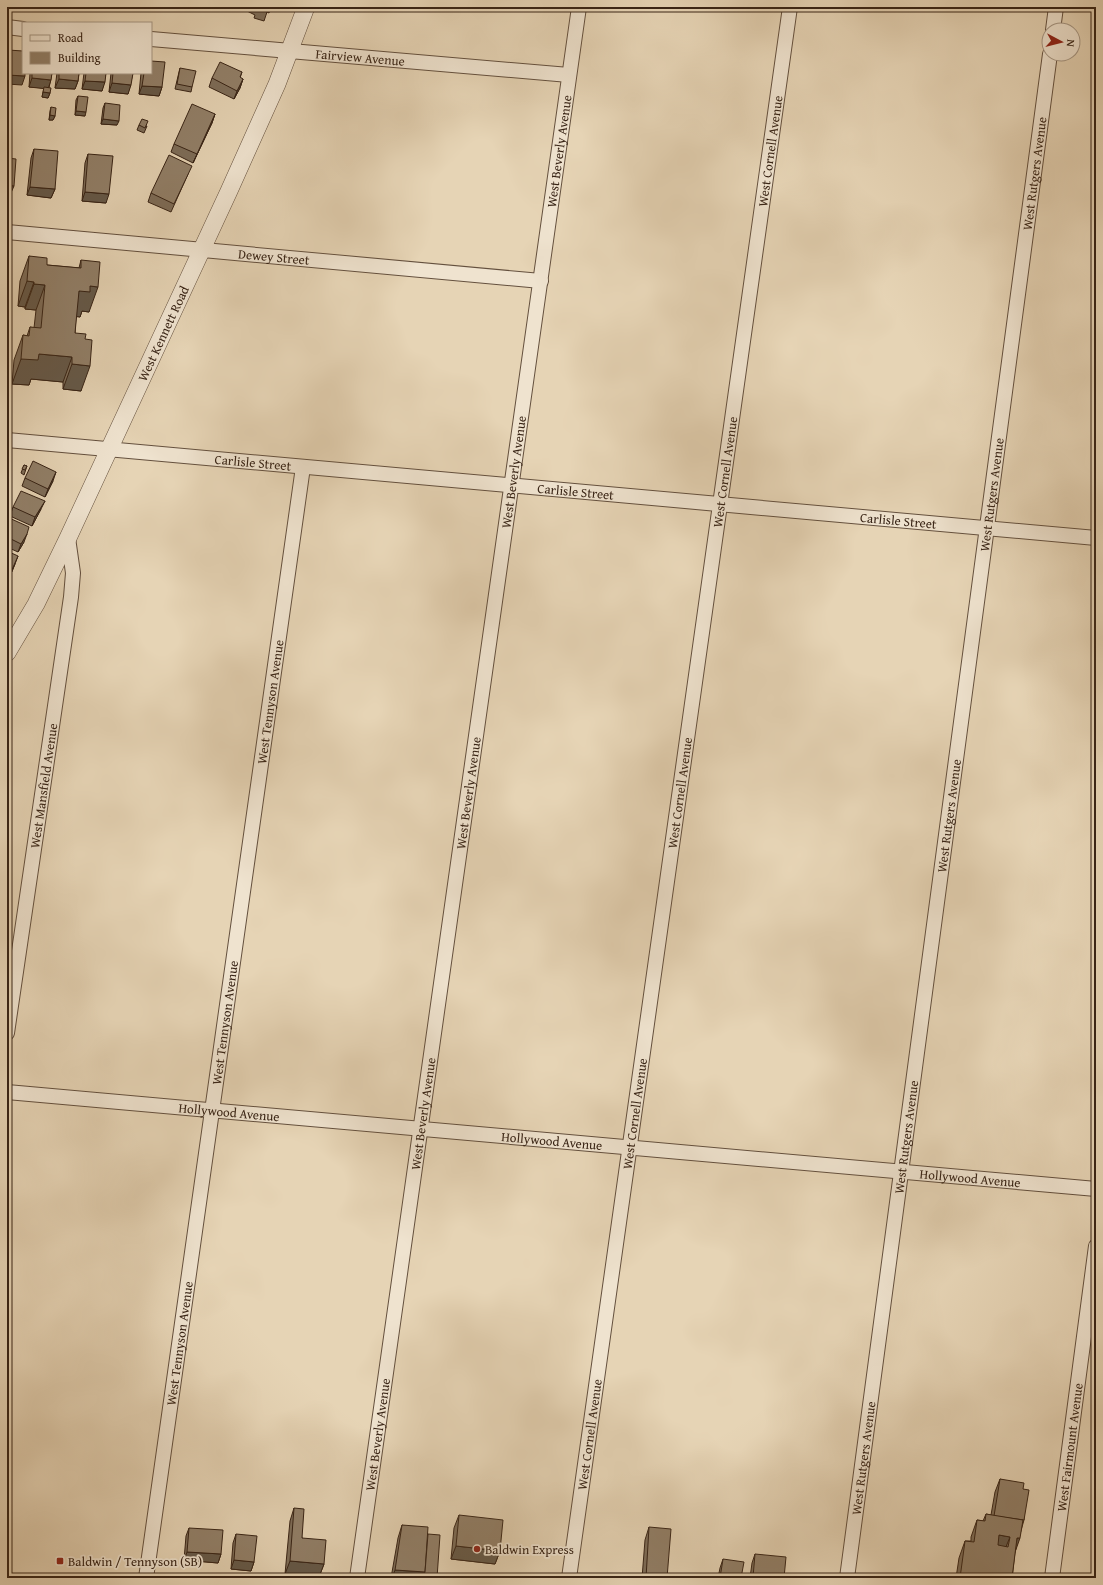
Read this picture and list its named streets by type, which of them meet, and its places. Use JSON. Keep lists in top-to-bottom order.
{
  "streets": {
    "street": [
      "Fairview Avenue",
      "West Beverly Avenue",
      "West Cornell Avenue",
      "West Rutgers Avenue",
      "Dewey Street",
      "West Kennett Road",
      "Carlisle Street",
      "West Tennyson Avenue",
      "West Mansfield Avenue",
      "Hollywood Avenue",
      "West Fairmount Avenue"
    ]
  },
  "crossings": [
    ["Fairview Avenue", "West Beverly Avenue"],
    ["Fairview Avenue", "West Kennett Road"],
    ["West Beverly Avenue", "Dewey Street"],
    ["West Beverly Avenue", "Carlisle Street"],
    ["West Beverly Avenue", "Hollywood Avenue"],
    ["West Cornell Avenue", "Carlisle Street"],
    ["West Cornell Avenue", "Hollywood Avenue"],
    ["West Rutgers Avenue", "Carlisle Street"],
    ["West Rutgers Avenue", "Hollywood Avenue"],
    ["Dewey Street", "West Kennett Road"],
    ["West Kennett Road", "Carlisle Street"],
    ["West Kennett Road", "West Mansfield Avenue"],
    ["Carlisle Street", "West Tennyson Avenue"],
    ["West Tennyson Avenue", "Hollywood Avenue"]
  ],
  "places": {
    "other": ["Baldwin Express"],
    "transit": ["Baldwin / Tennyson (SB)"]
  },
  "legend": ["Road", "Building"],
  "north": "right"
}
